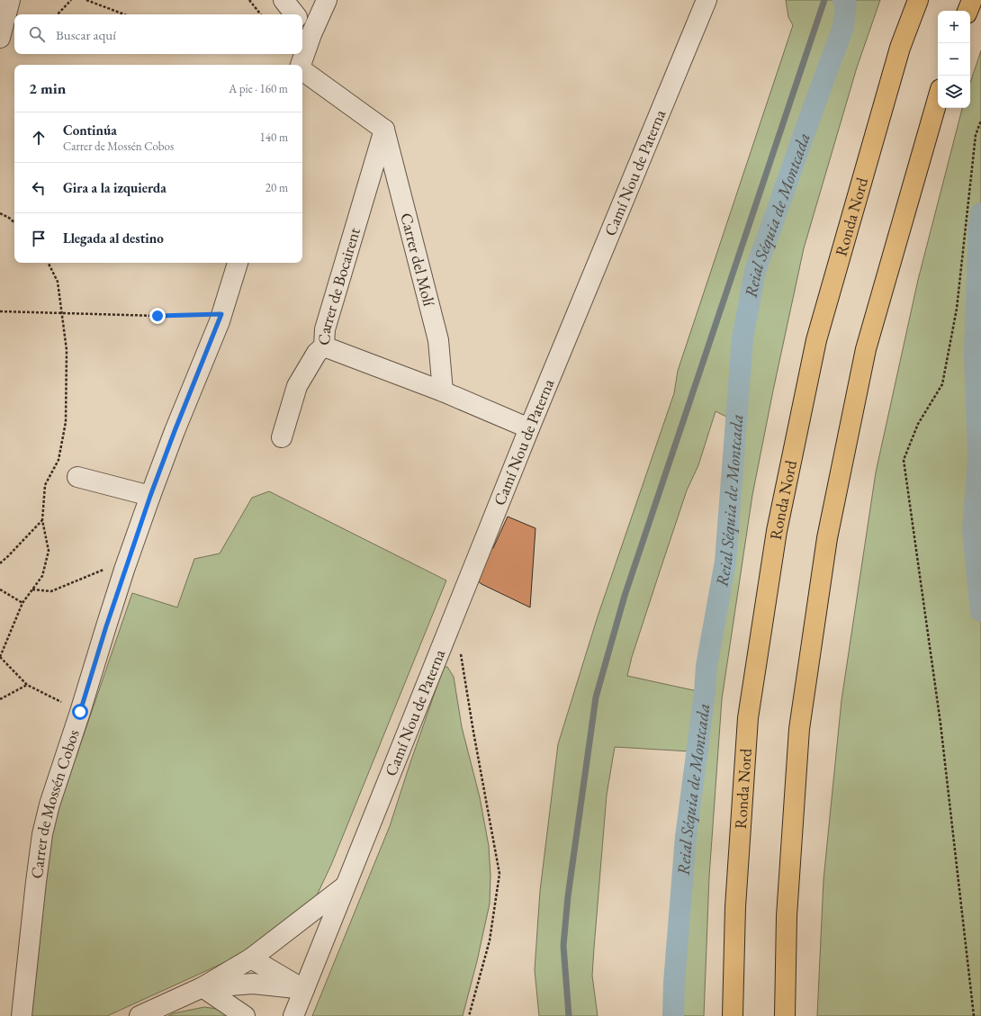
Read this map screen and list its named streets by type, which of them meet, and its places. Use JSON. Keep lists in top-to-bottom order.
{
  "streets": {
    "highway": ["Ronda Nord"],
    "street": [
      "Camí Nou de Paterna",
      "Carrer del Molí",
      "Carrer de Bocairent",
      "Carrer de Mossén Cobos"
    ]
  },
  "crossings": [
    ["Carrer del Molí", "Carrer de Bocairent"]
  ],
  "water": ["Reial Séquia de Montcada"],
  "page": {
    "map_buttons": ["+", "−"],
    "search": "Buscar aquí",
    "heading": ["2 min", "A pie · 160 m"],
    "list": [
      ["Continúa", "Carrer de Mossén Cobos", "140 m"],
      ["Gira a la izquierda", "20 m"],
      "Llegada al destino"
    ]
  }
}
